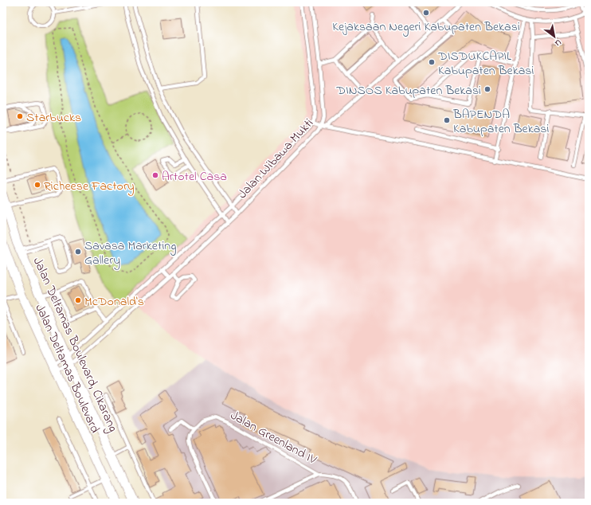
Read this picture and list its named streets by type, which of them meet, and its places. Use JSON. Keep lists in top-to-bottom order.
{
  "streets": {
    "street": ["Jalan Deltamas Boulevard, Cikarang", "Jalan Deltamas Boulevard"],
    "lane": ["Jalan Wibawa Mukti", "Jalan Greenland IV"]
  },
  "crossings": [
    ["Jalan Wibawa Mukti", "Jalan Deltamas Boulevard, Cikarang"],
    ["Jalan Wibawa Mukti", "Jalan Deltamas Boulevard"]
  ],
  "places": [
    "Kejaksaan Negeri Kabupaten Bekasi",
    "DISDUKCAPIL Kabupaten Bekasi",
    "DINSOS Kabupaten Bekasi",
    "Starbucks",
    "BAPENDA Kabupaten Bekasi",
    "Artotel Casa",
    "Richeese Factory",
    "Savasa Marketing Gallery",
    "McDonald's"
  ],
  "north": "bottom right"
}
